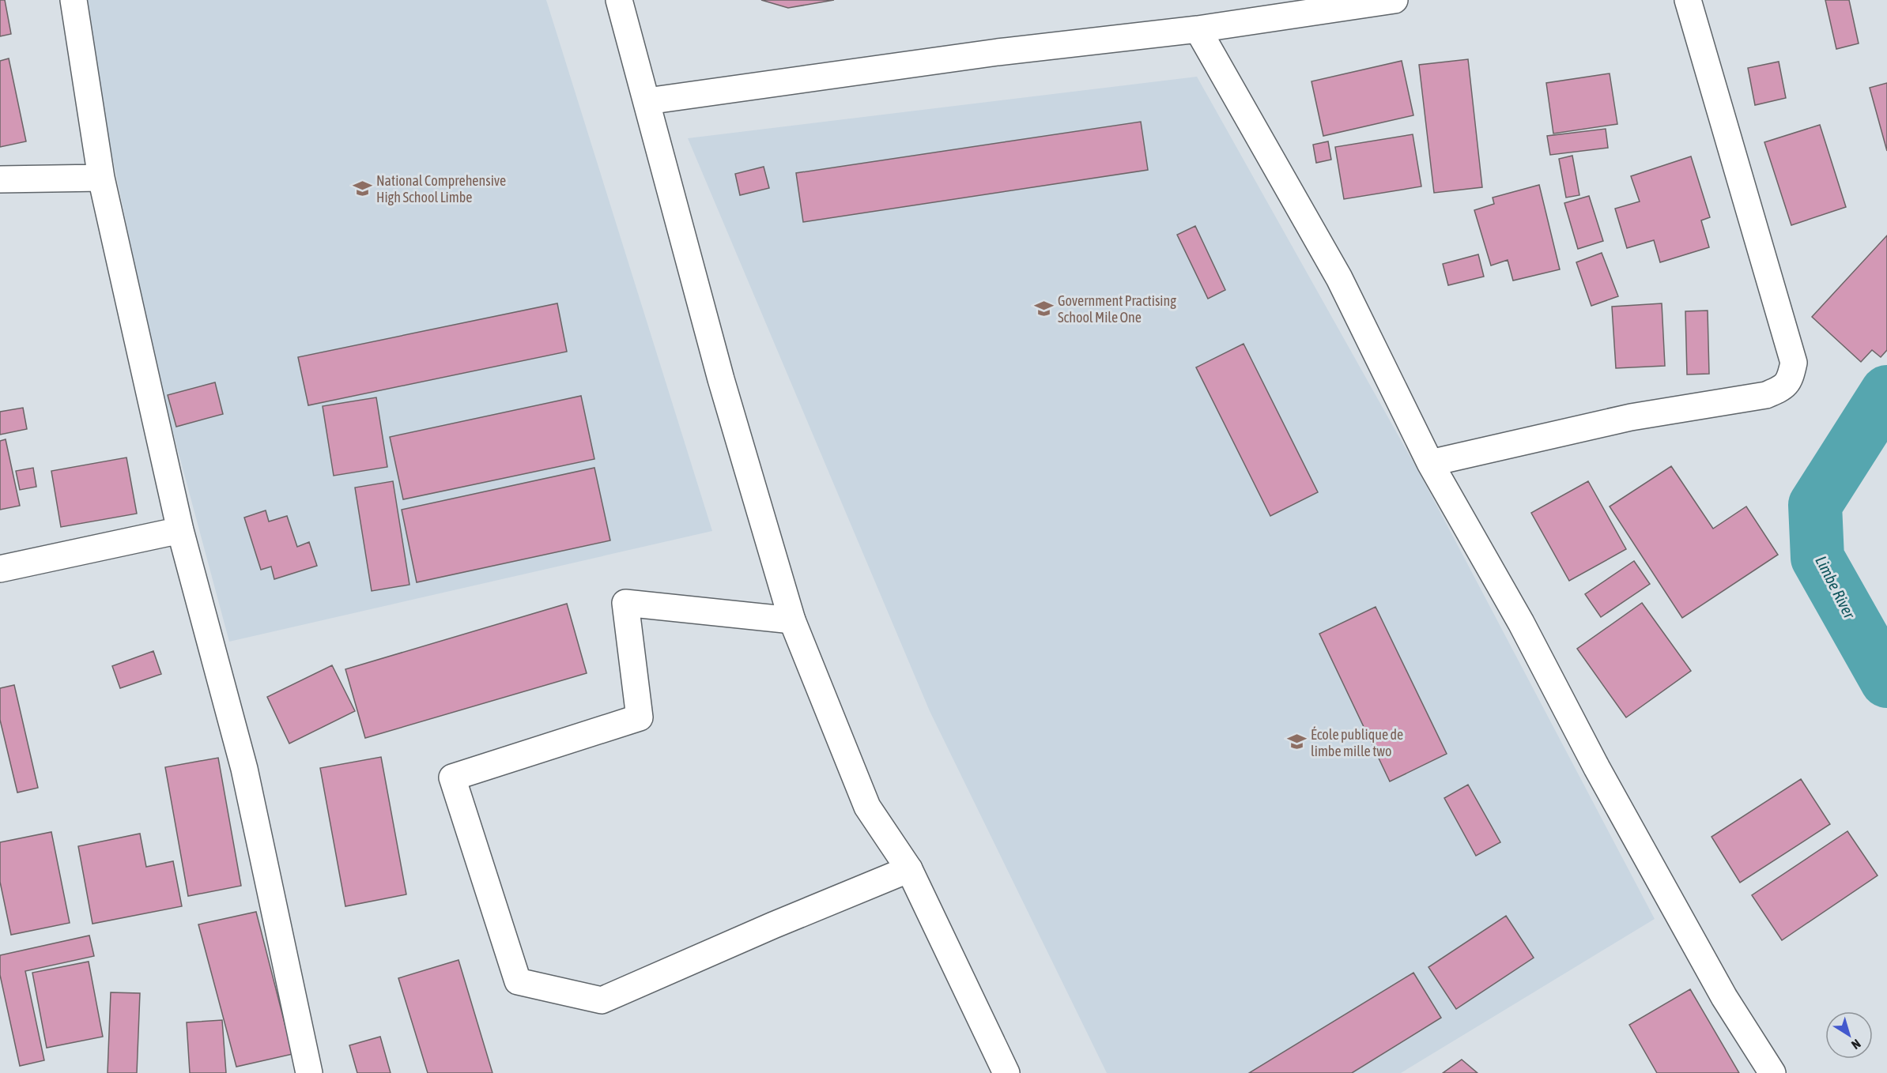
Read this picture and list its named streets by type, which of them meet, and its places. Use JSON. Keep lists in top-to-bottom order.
{
  "water": ["Limbe River"],
  "places": {
    "school or university": ["National Comprehensive High School Limbe", "Government Practising School Mile One", "École publique de limbe mille two"]
  },
  "north": "bottom right"
}
